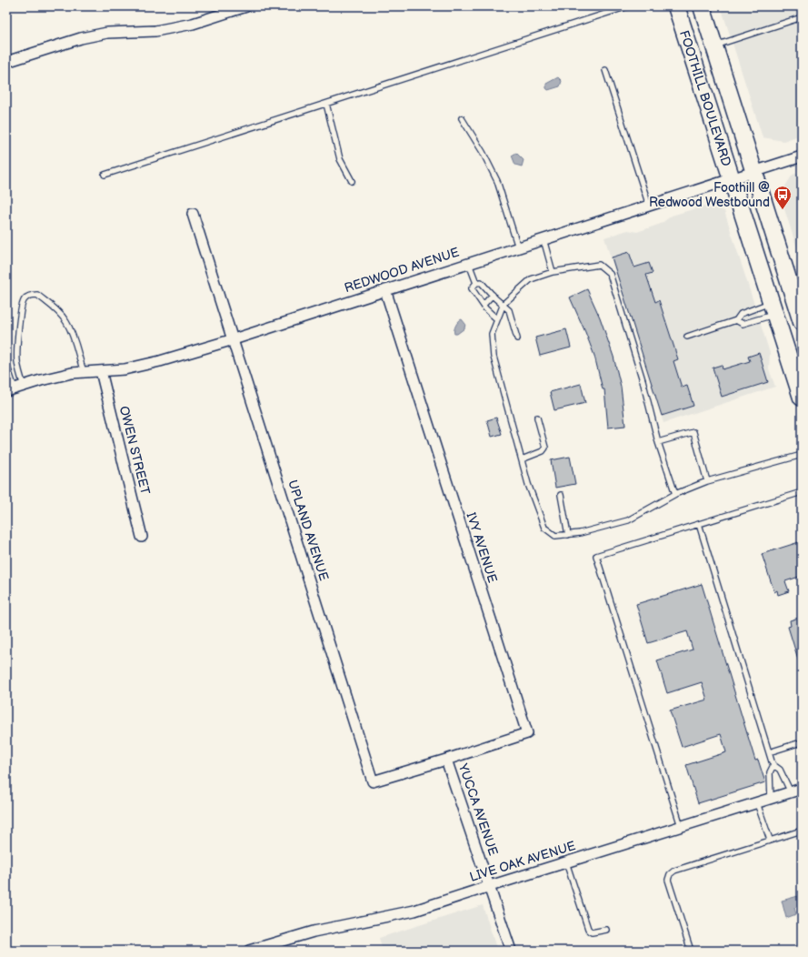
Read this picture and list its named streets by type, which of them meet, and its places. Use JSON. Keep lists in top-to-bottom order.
{
  "streets": {
    "main road": ["FOOTHILL BOULEVARD"],
    "street": [
      "REDWOOD AVENUE",
      "OWEN STREET",
      "UPLAND AVENUE",
      "IVY AVENUE",
      "YUCCA AVENUE",
      "LIVE OAK AVENUE"
    ]
  },
  "crossings": [
    ["FOOTHILL BOULEVARD", "REDWOOD AVENUE"],
    ["REDWOOD AVENUE", "OWEN STREET"],
    ["REDWOOD AVENUE", "UPLAND AVENUE"],
    ["REDWOOD AVENUE", "IVY AVENUE"],
    ["UPLAND AVENUE", "IVY AVENUE"],
    ["UPLAND AVENUE", "YUCCA AVENUE"],
    ["IVY AVENUE", "YUCCA AVENUE"],
    ["YUCCA AVENUE", "LIVE OAK AVENUE"]
  ],
  "places": {
    "bus stop": ["Foothill @ Redwood Westbound"]
  }
}
